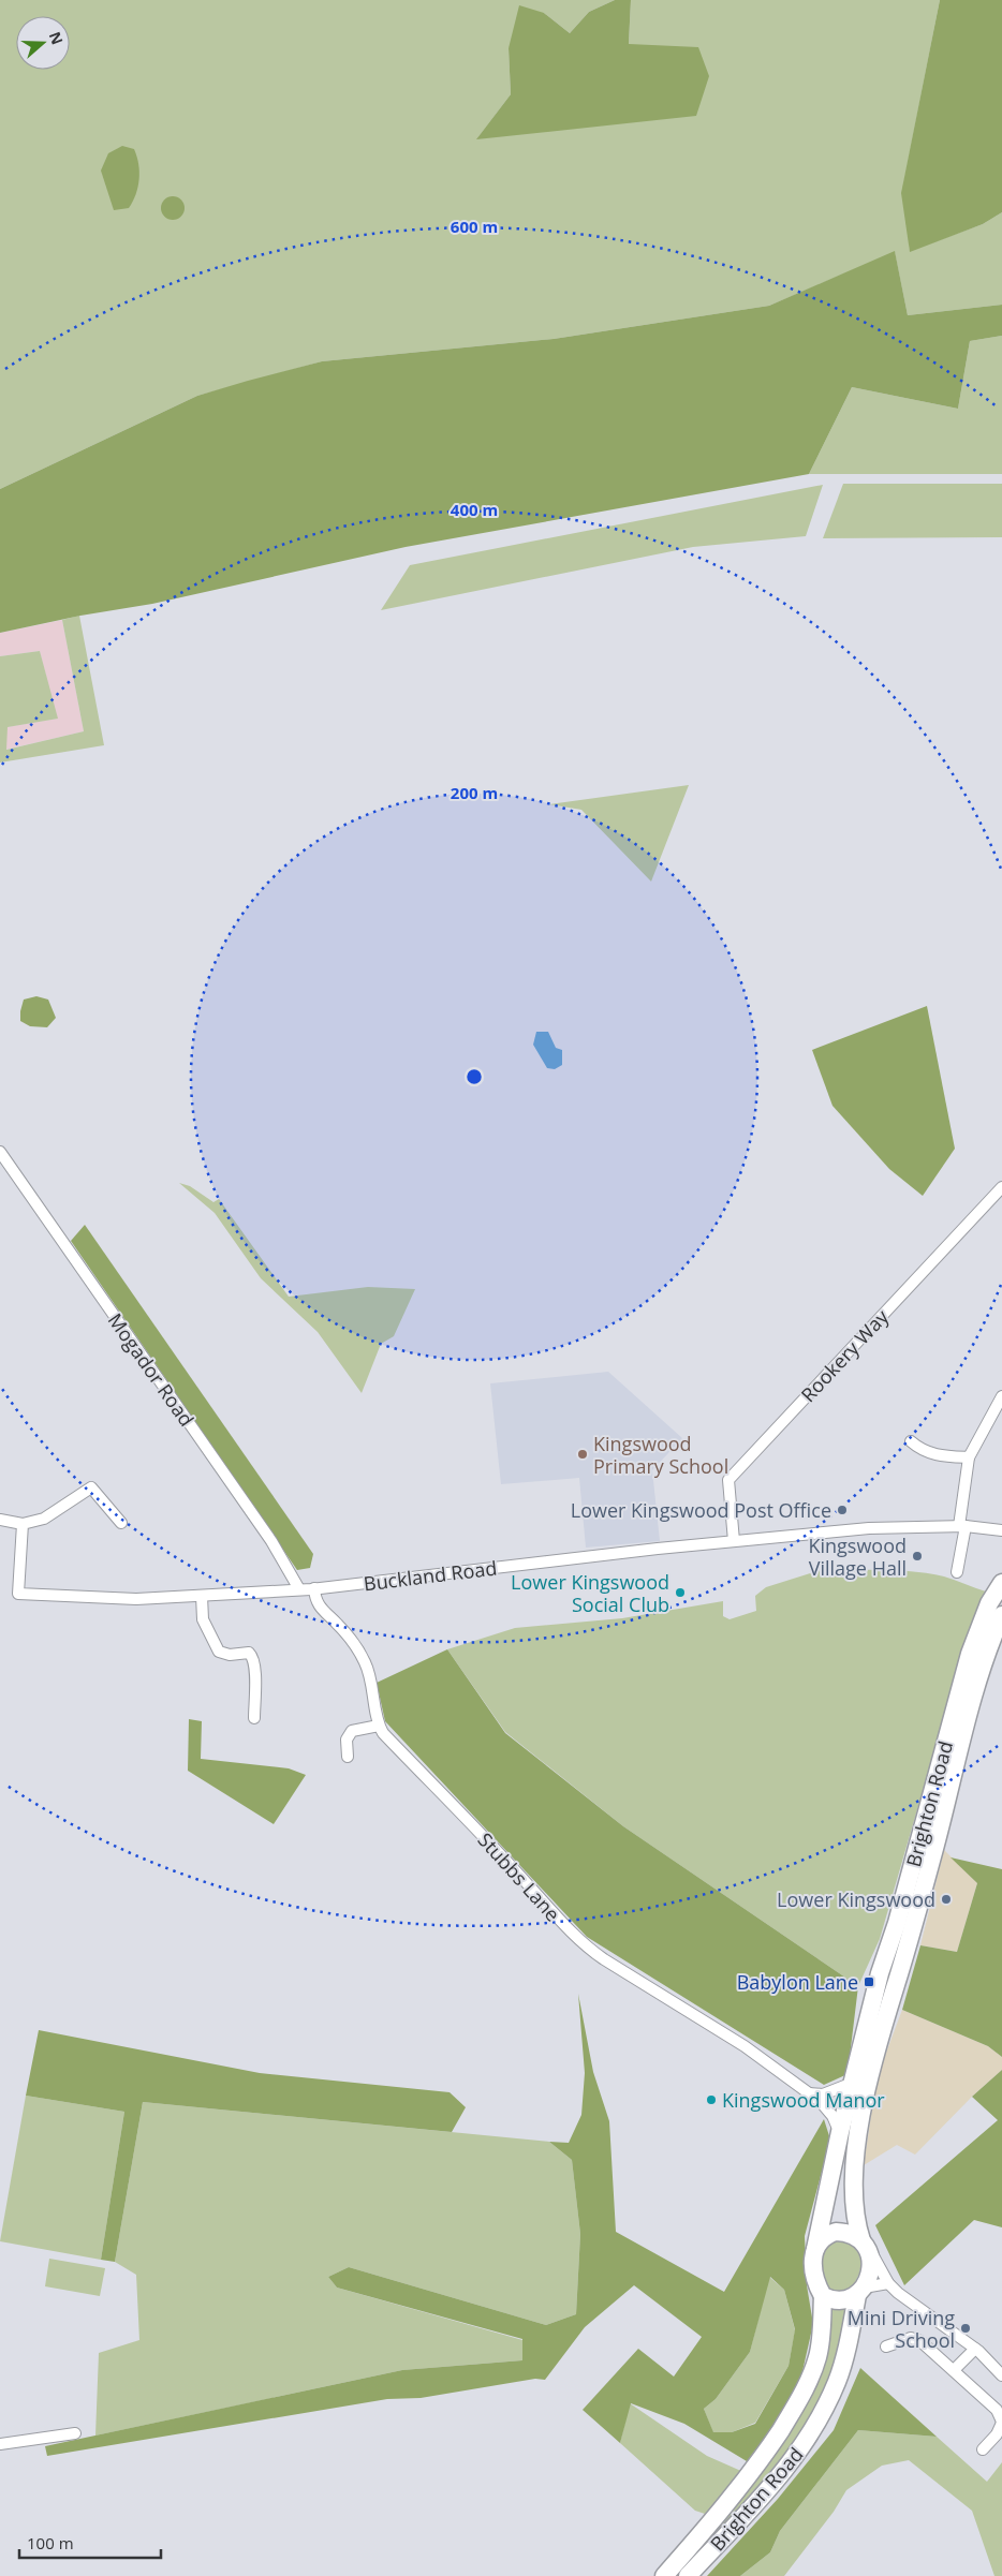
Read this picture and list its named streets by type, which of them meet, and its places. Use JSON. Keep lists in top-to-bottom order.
{
  "streets": {
    "highway": ["Brighton Road"],
    "street": [
      "Rookery Way",
      "Mogador Road",
      "Buckland Road",
      "Stubbs Lane"
    ]
  },
  "crossings": [
    ["Rookery Way", "Buckland Road"],
    ["Mogador Road", "Buckland Road"],
    ["Brighton Road", "Stubbs Lane"]
  ],
  "places": {
    "other": [
      "Kingswood Primary School",
      "Lower Kingswood Post Office",
      "Kingswood Village Hall",
      "Lower Kingswood Social Club",
      "Lower Kingswood",
      "Kingswood Manor",
      "Mini Driving School"
    ],
    "transit": ["Babylon Lane"]
  },
  "scale_bar": "100 m",
  "north": "right",
  "rings": ["600 m", "400 m", "200 m"]
}
